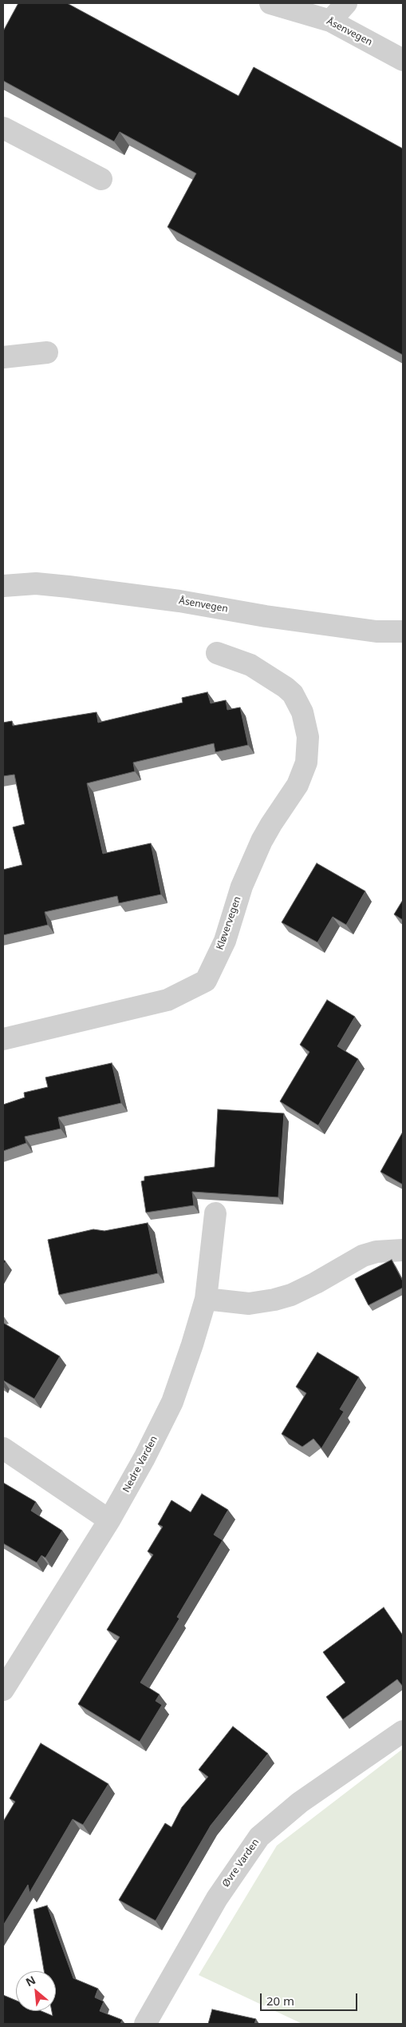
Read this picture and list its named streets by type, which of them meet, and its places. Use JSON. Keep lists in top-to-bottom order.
{
  "streets": {
    "street": [
      "Åsenvegen",
      "Kløvervegen",
      "Nedre Varden",
      "Øvre Varden"
    ]
  },
  "scale_bar": "20 m",
  "north": "top left"
}
